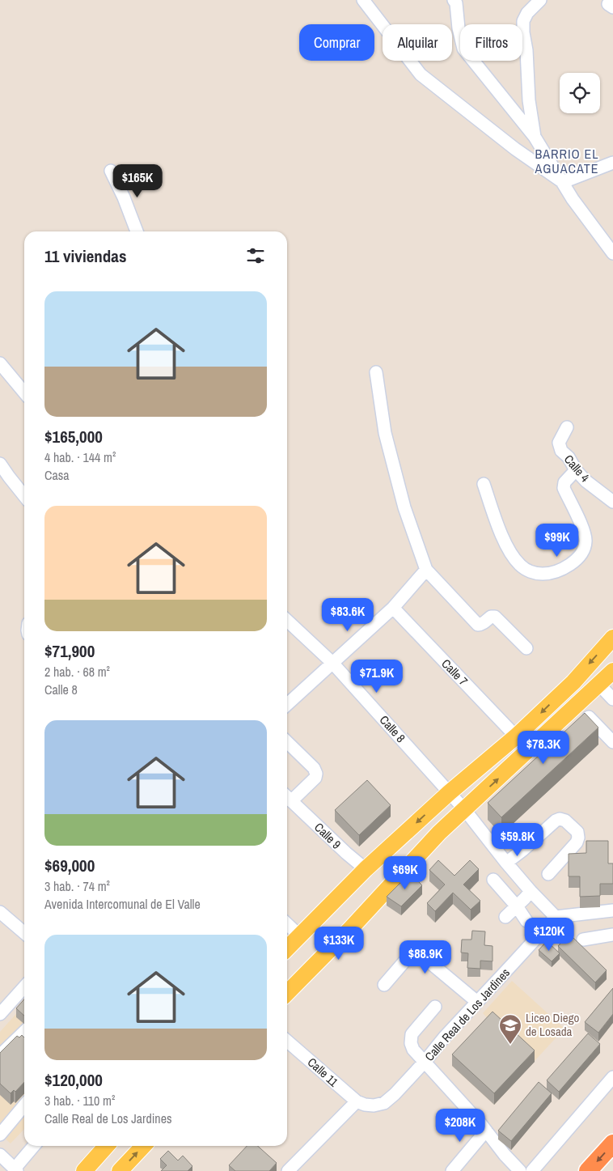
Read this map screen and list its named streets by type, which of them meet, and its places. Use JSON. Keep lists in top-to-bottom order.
{
  "streets": {
    "street": [
      "Calle 4",
      "Calle 7",
      "Calle 8",
      "Calle 9",
      "Calle Real de Los Jardines",
      "Calle 11"
    ]
  },
  "crossings": [
    ["Calle Real de Los Jardines", "Calle 11"]
  ],
  "districts": ["BARRIO EL AGUACATE"],
  "places": {
    "school or university": ["Liceo Diego de Losada"]
  },
  "page": {
    "chip": ["Comprar", "Alquilar", "Filtros"],
    "price": [
      "$165K",
      "$99K",
      "$83.6K",
      "$71.9K",
      "$78.3K",
      "$59.8K",
      "$69K",
      "$120K",
      "$133K",
      "$88.9K",
      "$208K"
    ],
    "heading": "11 viviendas",
    "list": [
      {
        "name": "$165,000",
        "note": "4 hab. · 144 m² · Casa"
      },
      {
        "name": "$71,900",
        "note": "2 hab. · 68 m² · Calle 8"
      },
      {
        "name": "$69,000",
        "note": "3 hab. · 74 m² · Avenida Intercomunal de El Valle"
      },
      {
        "name": "$120,000",
        "note": "3 hab. · 110 m² · Calle Real de Los Jardines"
      }
    ]
  }
}
